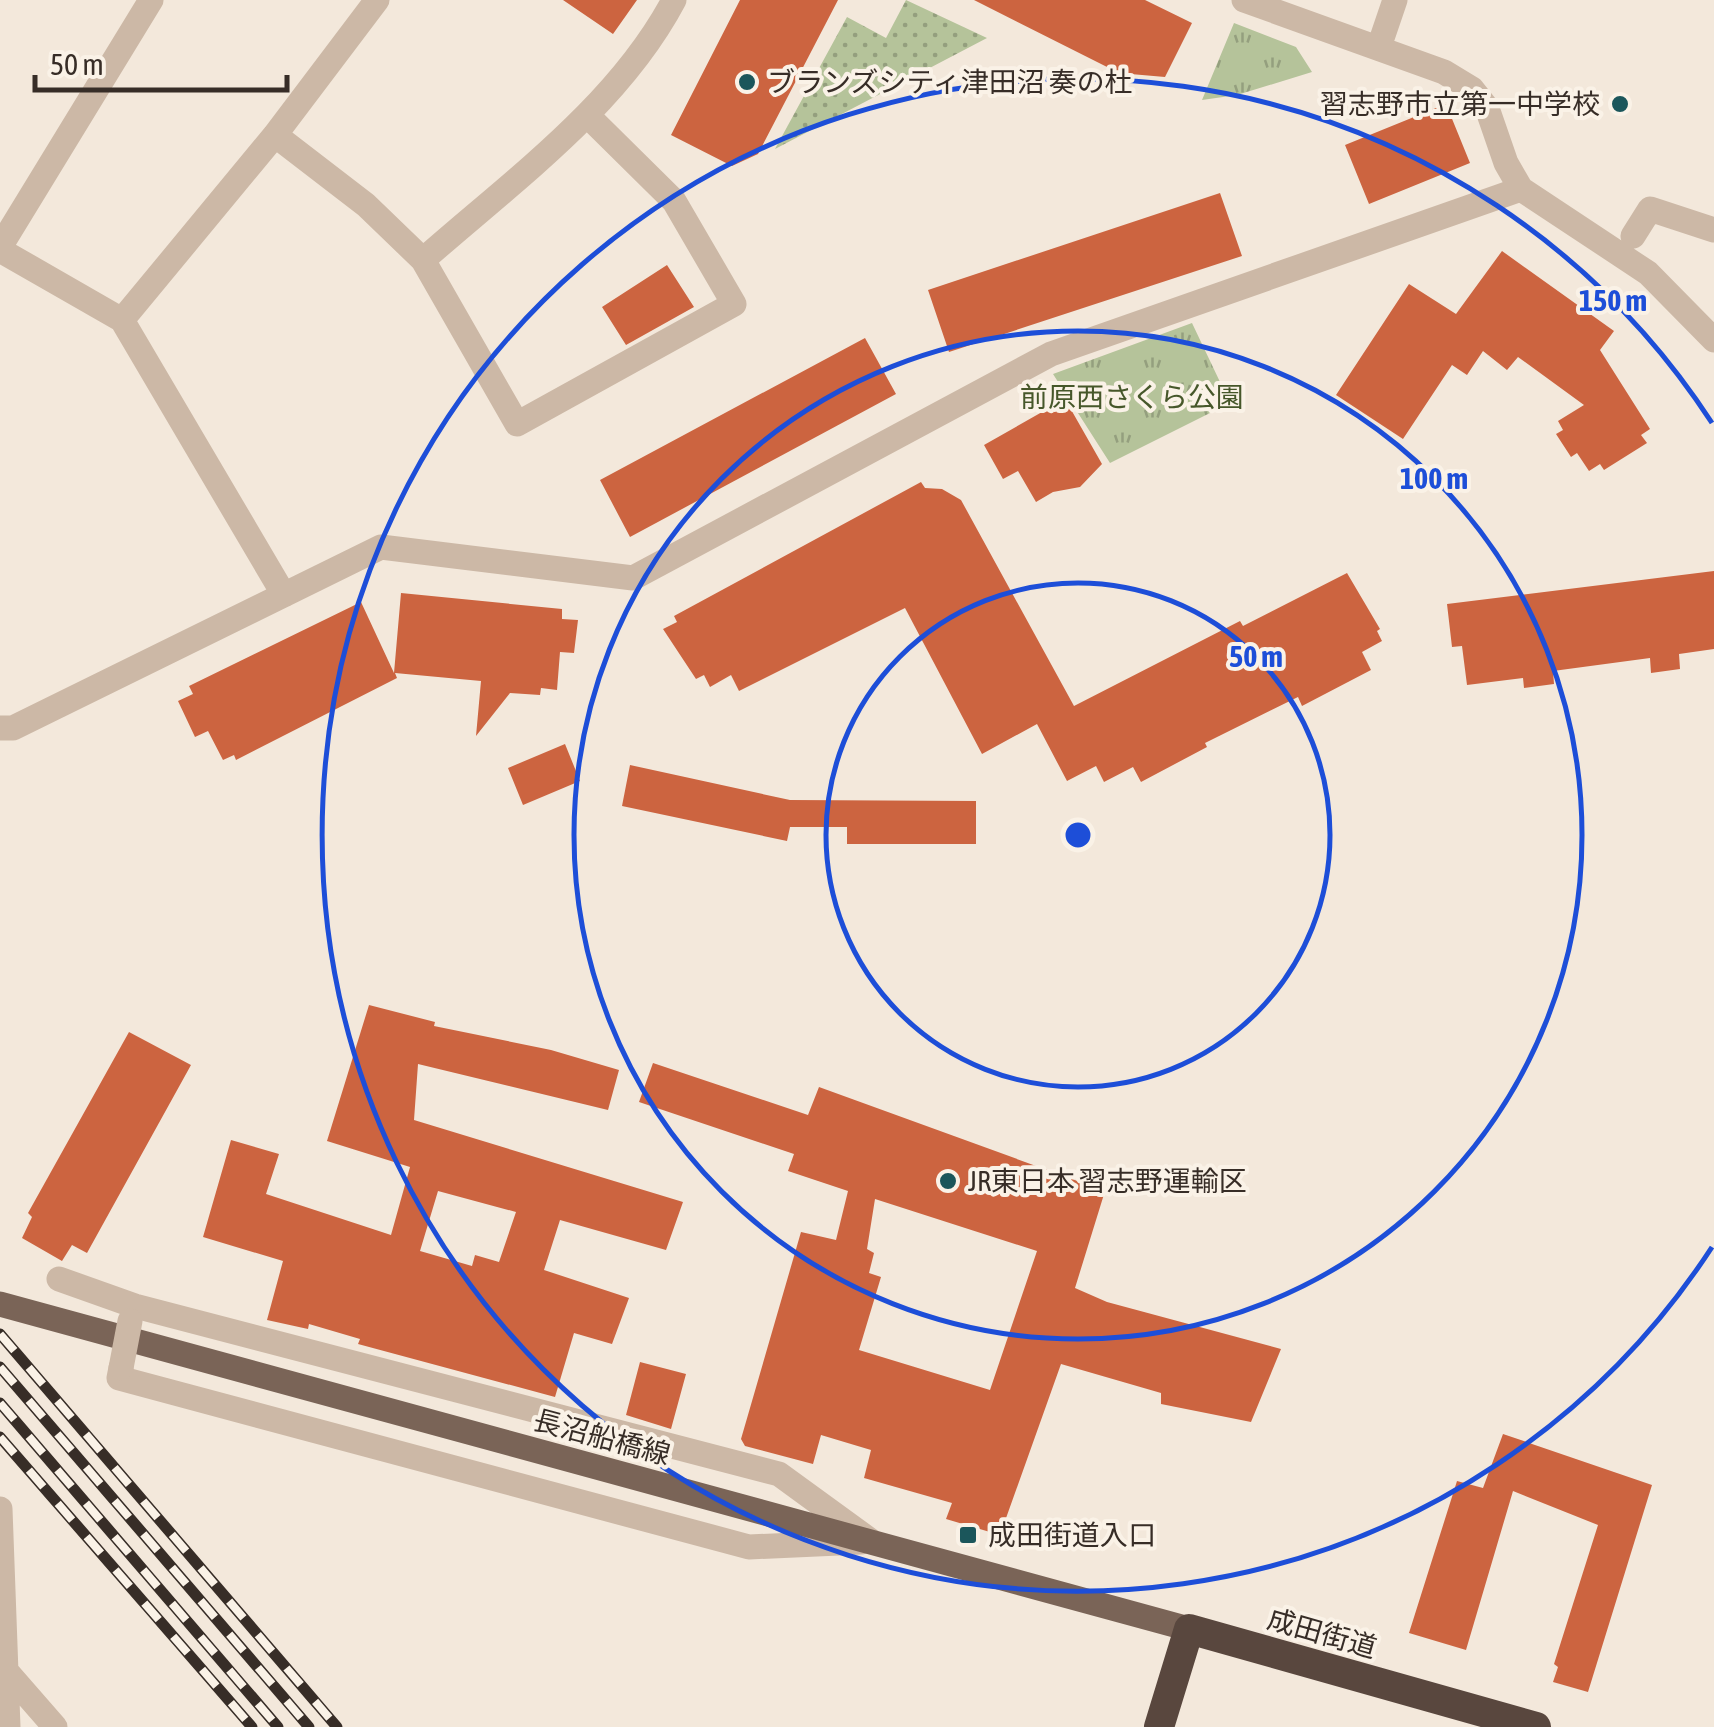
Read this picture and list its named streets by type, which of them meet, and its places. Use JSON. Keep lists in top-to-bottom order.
{
  "streets": {
    "highway": ["成田街道"],
    "main road": ["長沼船橋線"]
  },
  "crossings": [
    ["長沼船橋線", "成田街道"]
  ],
  "parks": ["前原西さくら公園"],
  "places": {
    "other": ["ブランズシティ津田沼 奏の杜", "習志野市立第一中学校", "JR東日本 習志野運輸区"],
    "transit": ["成田街道入口"]
  },
  "scale_bar": "50 m",
  "rings": ["150 m", "100 m", "50 m"]
}
